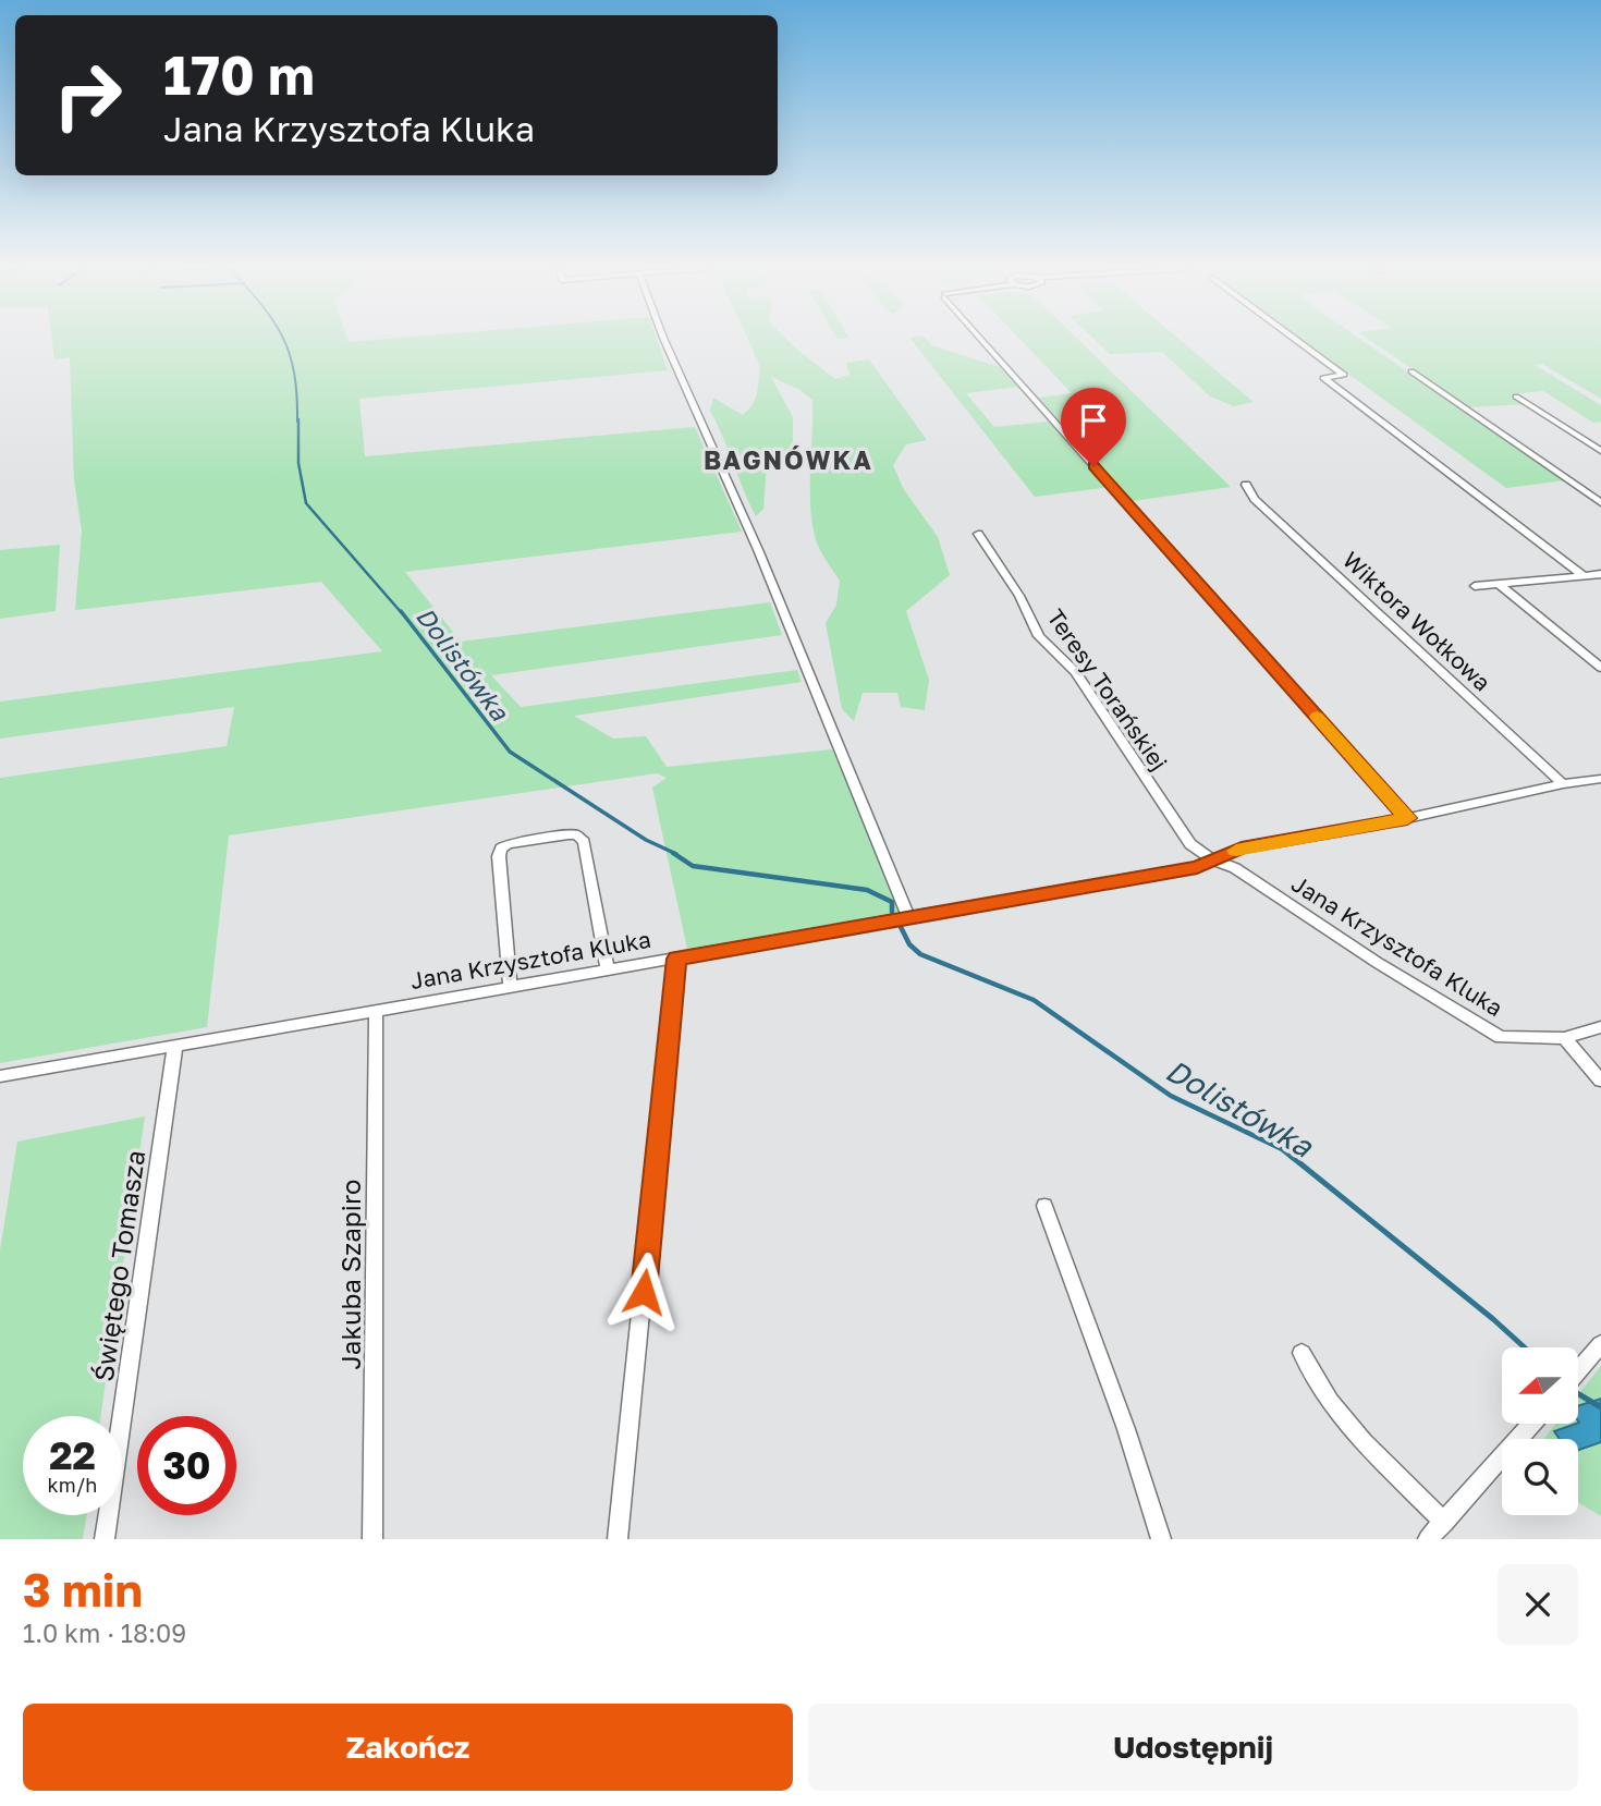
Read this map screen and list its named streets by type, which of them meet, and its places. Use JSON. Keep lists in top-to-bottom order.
{
  "streets": {
    "street": [
      "Wiktora Wołkowa",
      "Teresy Torańskiej",
      "Jana Krzysztofa Kluka",
      "Świętego Tomasza",
      "Jakuba Szapiro"
    ]
  },
  "crossings": [
    ["Teresy Torańskiej", "Jana Krzysztofa Kluka"],
    ["Jana Krzysztofa Kluka", "Świętego Tomasza"],
    ["Jana Krzysztofa Kluka", "Jakuba Szapiro"]
  ],
  "districts": ["BAGNÓWKA"],
  "water": ["Dolistówka"],
  "north": "left",
  "page": {
    "turn": ["170 m", "Jana Krzysztofa Kluka"],
    "speed": "22 km/h",
    "limit": "30",
    "heading": ["3 min", "1.0 km · 18:09"],
    "buttons": ["Zakończ", "Udostępnij"]
  }
}
